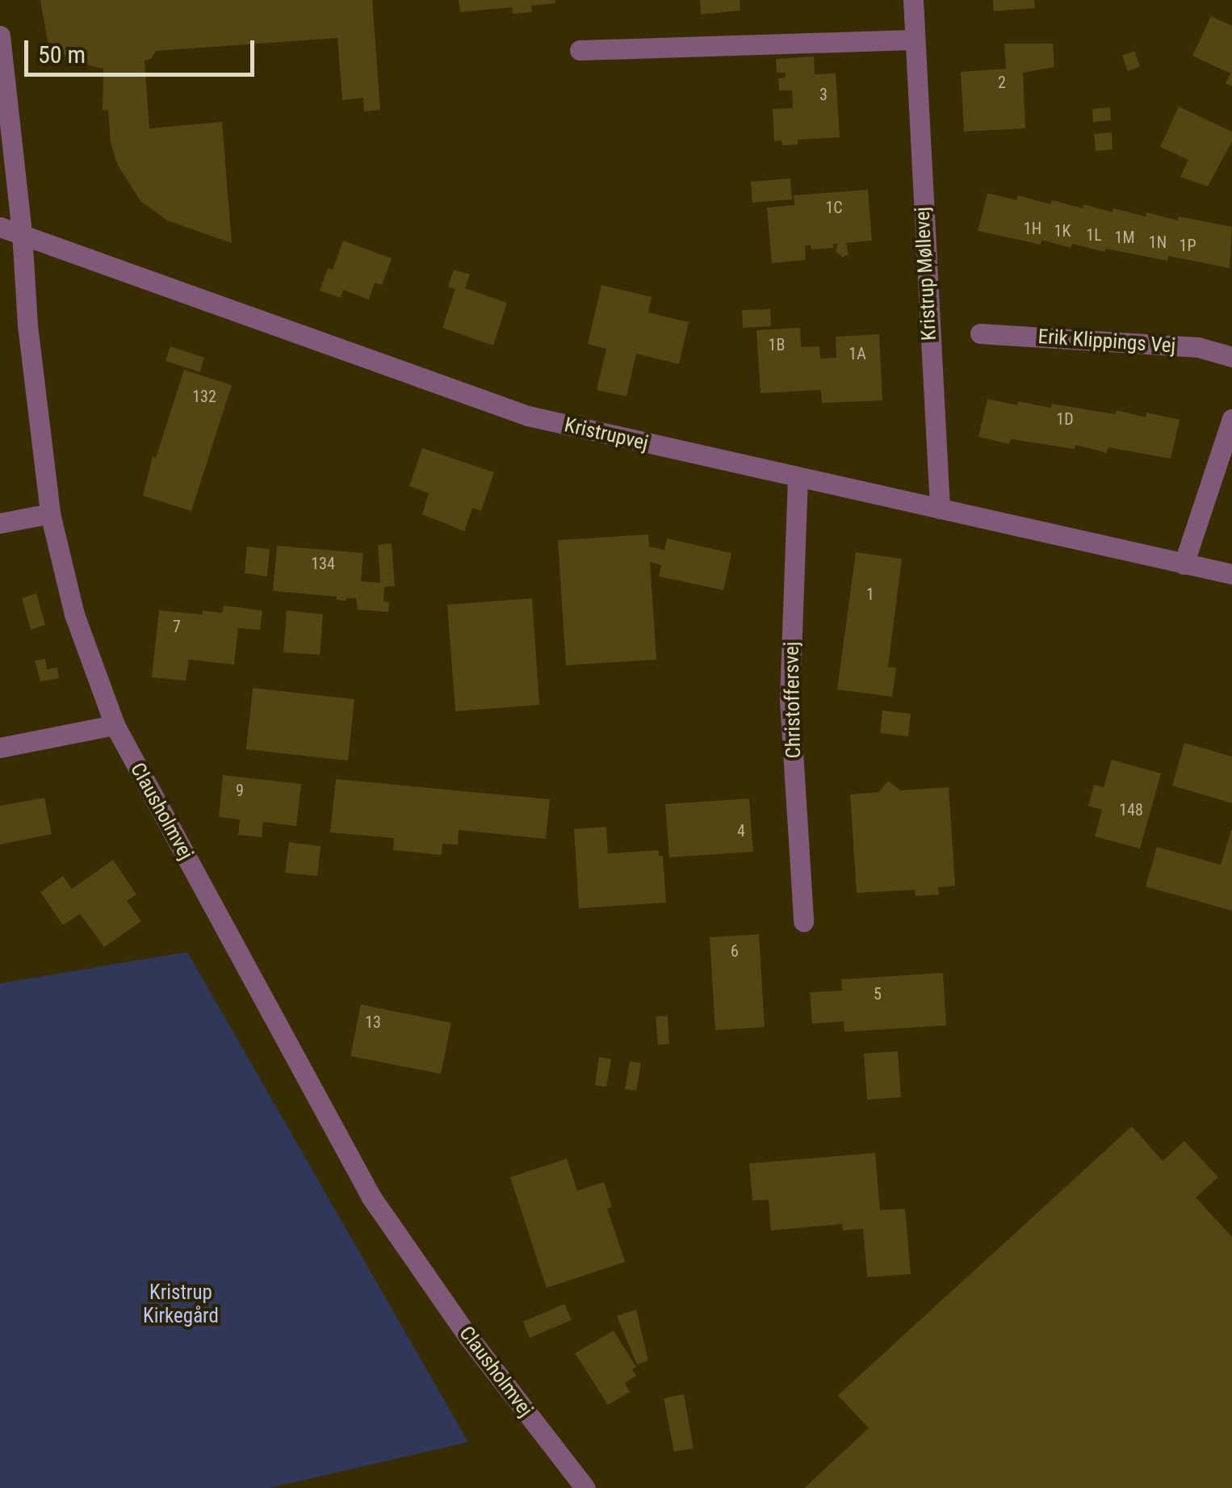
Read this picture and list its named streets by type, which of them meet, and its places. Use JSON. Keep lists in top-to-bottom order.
{
  "streets": {
    "street": [
      "Kristrup Møllevej",
      "Erik Klippings Vej",
      "Kristrupvej",
      "Christoffersvej",
      "Clausholmvej"
    ]
  },
  "crossings": [
    ["Kristrup Møllevej", "Kristrupvej"],
    ["Kristrupvej", "Christoffersvej"],
    ["Kristrupvej", "Clausholmvej"]
  ],
  "parks": ["Kristrup Kirkegård"],
  "house_numbers": [
    "2",
    "3",
    "1C",
    "1H",
    "1K",
    "1L",
    "1M",
    "1N",
    "1P",
    "1B",
    "1A",
    "132",
    "1D",
    "134",
    "1",
    "7",
    "9",
    "148",
    "4",
    "6",
    "5",
    "13"
  ],
  "scale_bar": "50 m"
}
